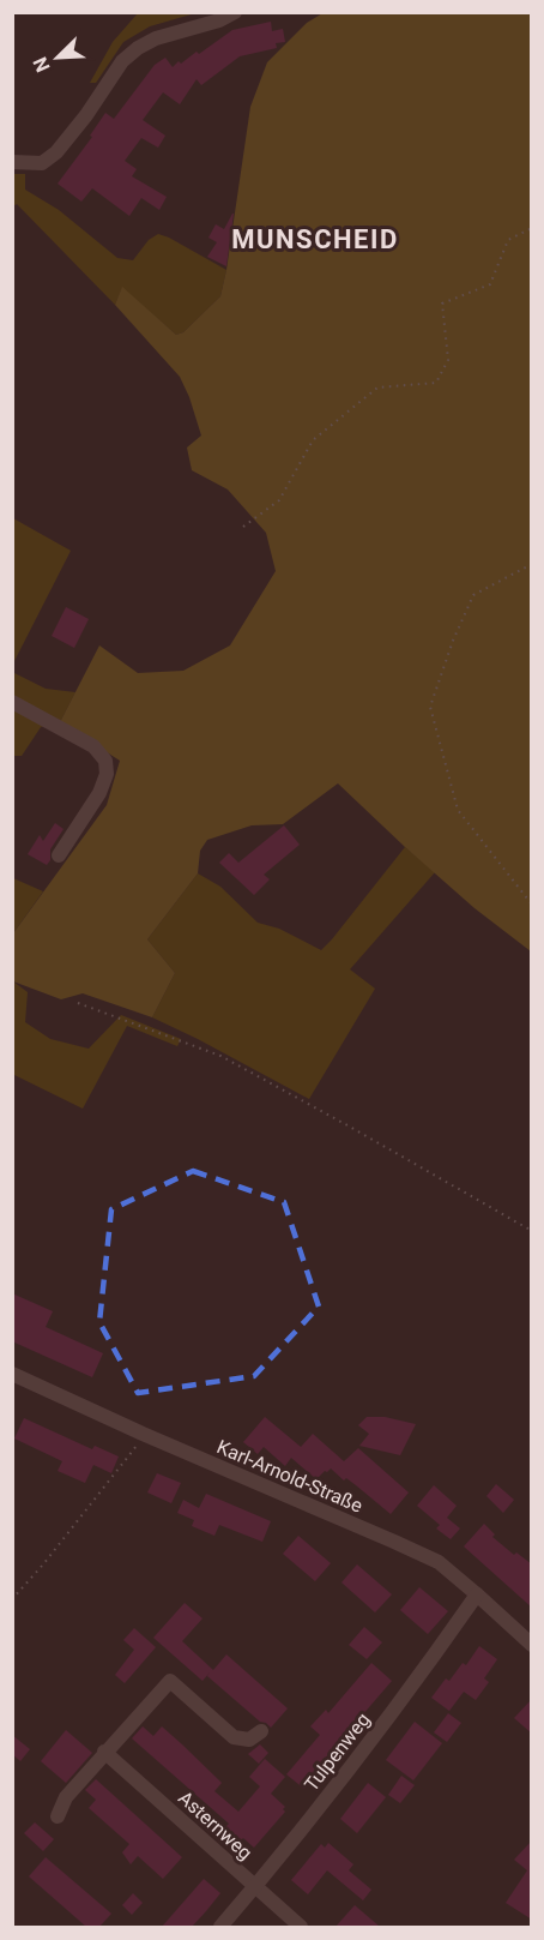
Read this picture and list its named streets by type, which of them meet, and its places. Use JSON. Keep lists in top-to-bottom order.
{
  "streets": {
    "street": ["Karl-Arnold-Straße", "Tulpenweg", "Asternweg"]
  },
  "crossings": [
    ["Karl-Arnold-Straße", "Tulpenweg"],
    ["Tulpenweg", "Asternweg"]
  ],
  "districts": ["MUNSCHEID"],
  "north": "bottom left"
}
